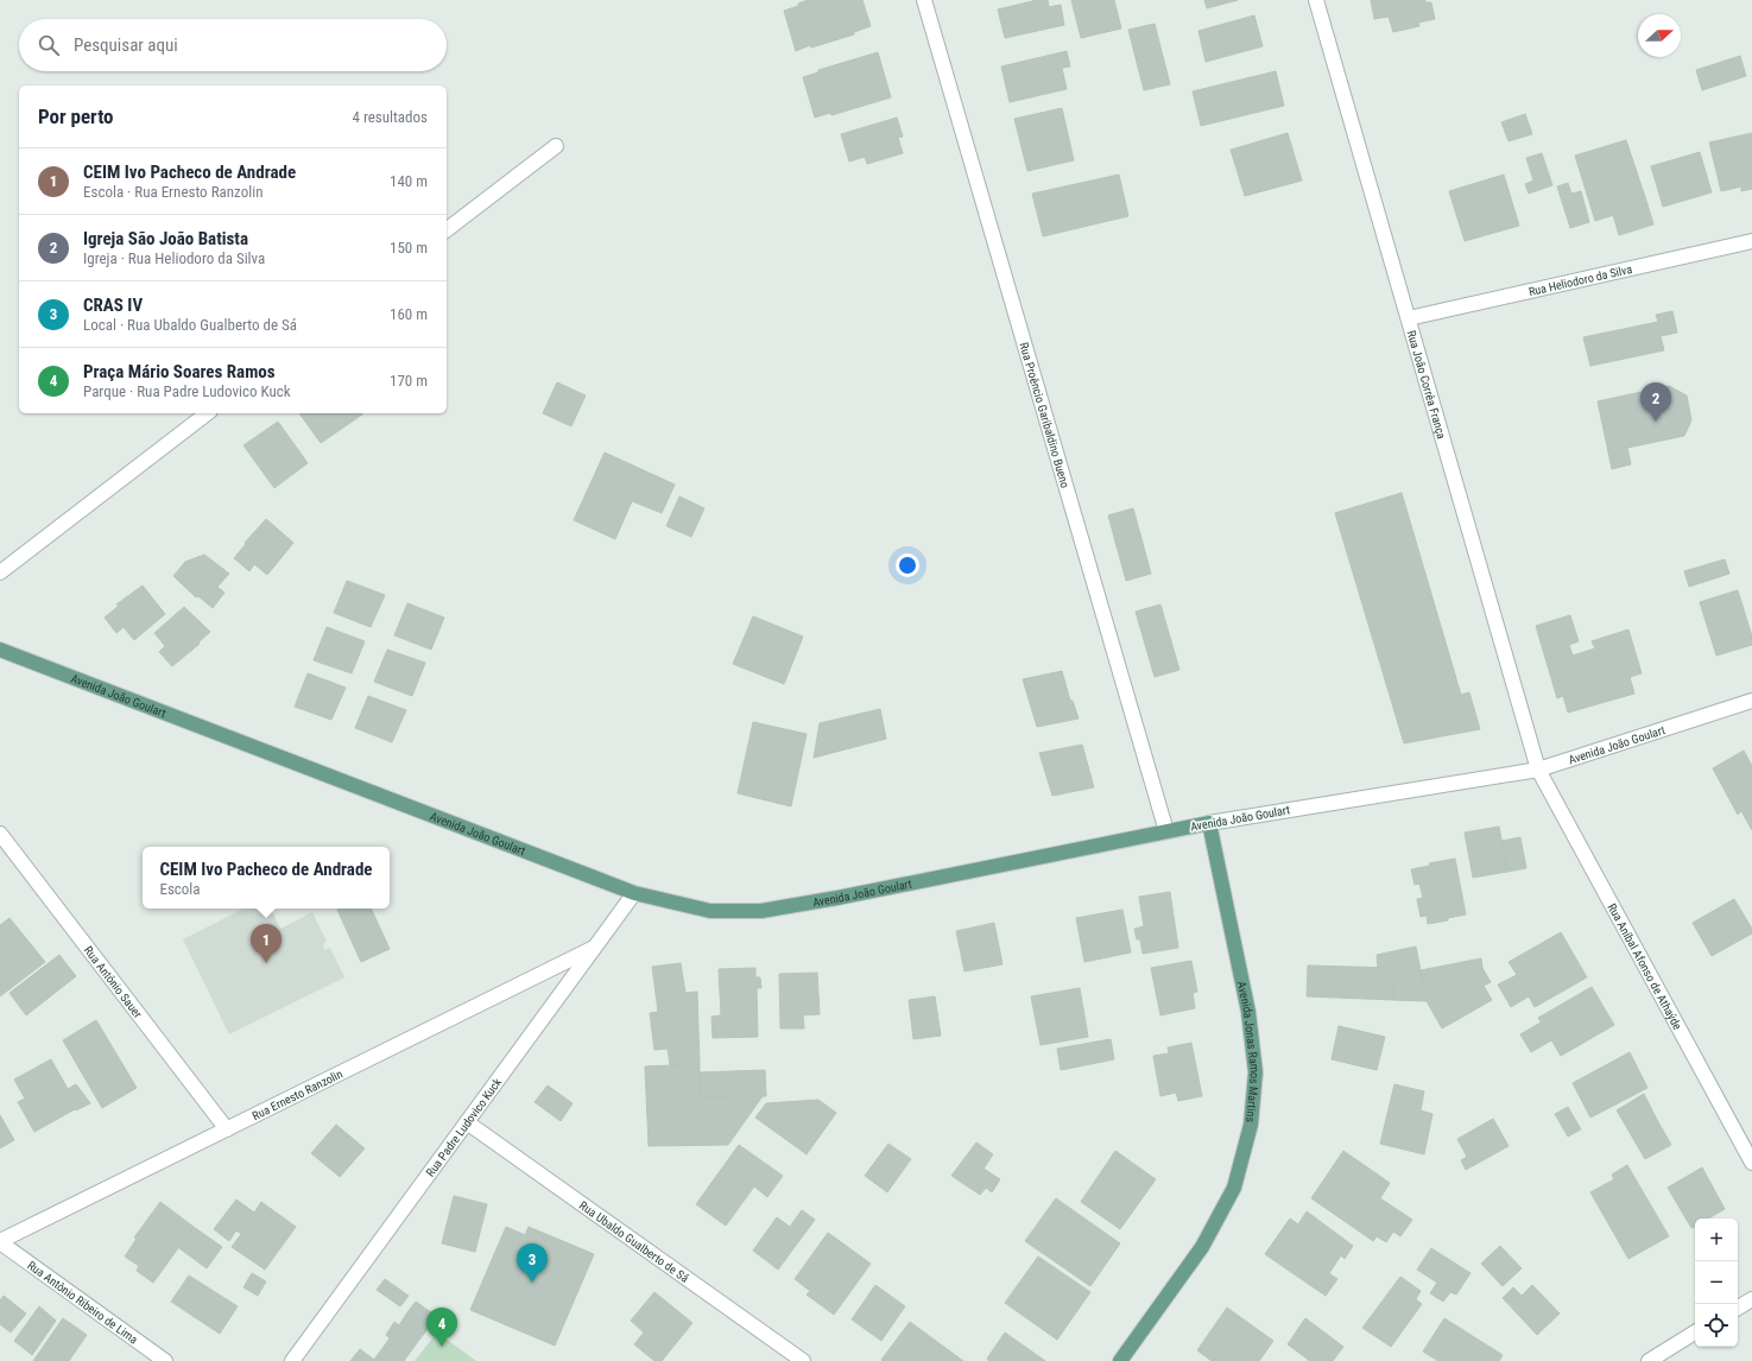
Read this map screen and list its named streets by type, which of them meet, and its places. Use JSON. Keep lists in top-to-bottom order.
{
  "streets": {
    "main road": ["Avenida João Goulart", "Avenida Jonas Ramos Martins"],
    "street": [
      "Rua Heliodoro da Silva",
      "Rua João Corrêa França",
      "Rua Proêncio Garibaldino Bueno",
      "Rua Aníbal Afonso de Athaýde",
      "Rua Antônio Sauer",
      "Rua Ernesto Ranzolin",
      "Rua Padre Ludovico Kuck",
      "Rua Ubaldo Gualberto de Sá",
      "Rua Antônio Ribeiro de Lima"
    ]
  },
  "crossings": [
    ["Rua Heliodoro da Silva", "Rua João Corrêa França"],
    ["Rua João Corrêa França", "Avenida João Goulart"],
    ["Rua João Corrêa França", "Rua Aníbal Afonso de Athaýde"],
    ["Rua Proêncio Garibaldino Bueno", "Avenida João Goulart"],
    ["Avenida João Goulart", "Rua Aníbal Afonso de Athaýde"],
    ["Avenida João Goulart", "Avenida Jonas Ramos Martins"],
    ["Avenida João Goulart", "Rua Padre Ludovico Kuck"],
    ["Rua Antônio Sauer", "Rua Ernesto Ranzolin"],
    ["Rua Ernesto Ranzolin", "Rua Padre Ludovico Kuck"],
    ["Rua Ernesto Ranzolin", "Rua Antônio Ribeiro de Lima"],
    ["Rua Padre Ludovico Kuck", "Rua Ubaldo Gualberto de Sá"]
  ],
  "north": "right",
  "page": {
    "search": "Pesquisar aqui",
    "heading": ["Por perto", "4 resultados"],
    "list": [
      {
        "mark": "1",
        "name": "CEIM Ivo Pacheco de Andrade",
        "note": "Escola · Rua Ernesto Ranzolin",
        "value": "140 m"
      },
      {
        "mark": "2",
        "name": "Igreja São João Batista",
        "note": "Igreja · Rua Heliodoro da Silva",
        "value": "150 m"
      },
      {
        "mark": "3",
        "name": "CRAS IV",
        "note": "Local · Rua Ubaldo Gualberto de Sá",
        "value": "160 m"
      },
      {
        "mark": "4",
        "name": "Praça Mário Soares Ramos",
        "note": "Parque · Rua Padre Ludovico Kuck",
        "value": "170 m"
      }
    ],
    "pins": [
      "2",
      "1",
      "3",
      "4"
    ],
    "popup": ["CEIM Ivo Pacheco de Andrade", "Escola"],
    "map_buttons": ["+", "−"]
  }
}
